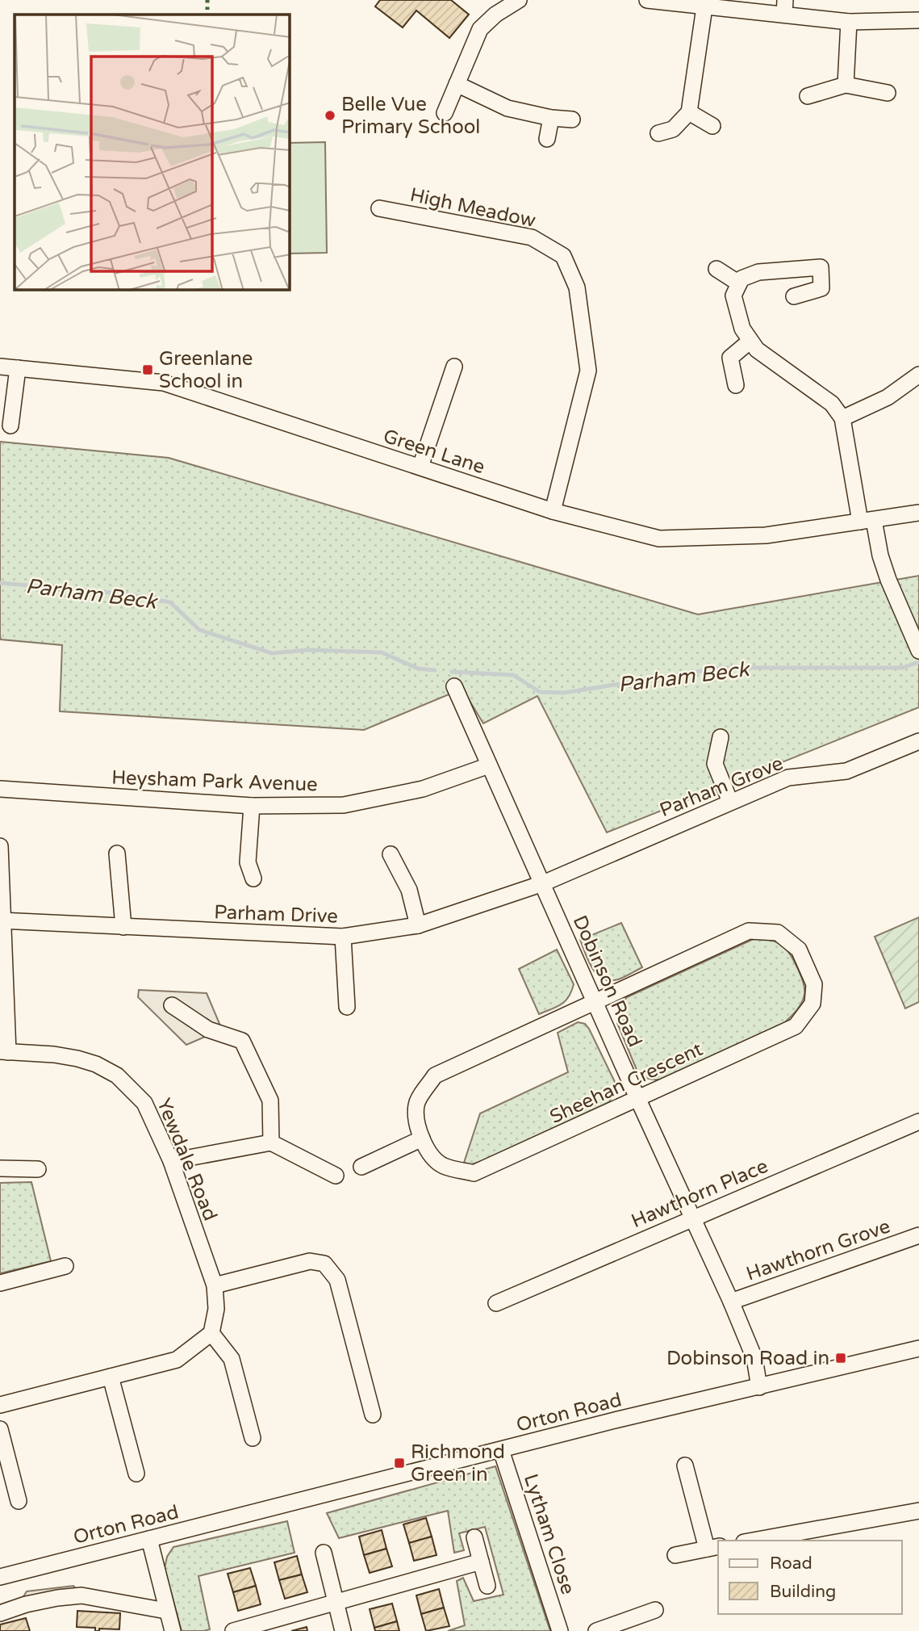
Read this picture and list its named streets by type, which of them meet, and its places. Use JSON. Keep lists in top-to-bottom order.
{
  "streets": {
    "street": [
      "High Meadow",
      "Green Lane",
      "Heysham Park Avenue",
      "Parham Grove",
      "Parham Drive",
      "Dobinson Road",
      "Sheehan Crescent",
      "Yewdale Road",
      "Hawthorn Place",
      "Hawthorn Grove",
      "Orton Road",
      "Lytham Close"
    ]
  },
  "crossings": [
    ["High Meadow", "Green Lane"],
    ["Heysham Park Avenue", "Dobinson Road"],
    ["Parham Grove", "Parham Drive"],
    ["Parham Grove", "Dobinson Road"],
    ["Parham Drive", "Dobinson Road"],
    ["Dobinson Road", "Sheehan Crescent"],
    ["Dobinson Road", "Hawthorn Place"],
    ["Dobinson Road", "Hawthorn Grove"],
    ["Dobinson Road", "Orton Road"],
    ["Orton Road", "Lytham Close"]
  ],
  "water": ["Parham Beck"],
  "places": {
    "other": ["Belle Vue Primary School"],
    "transit": ["Greenlane School in", "Dobinson Road in", "Richmond Green in"]
  },
  "legend": ["Road", "Building"]
}
